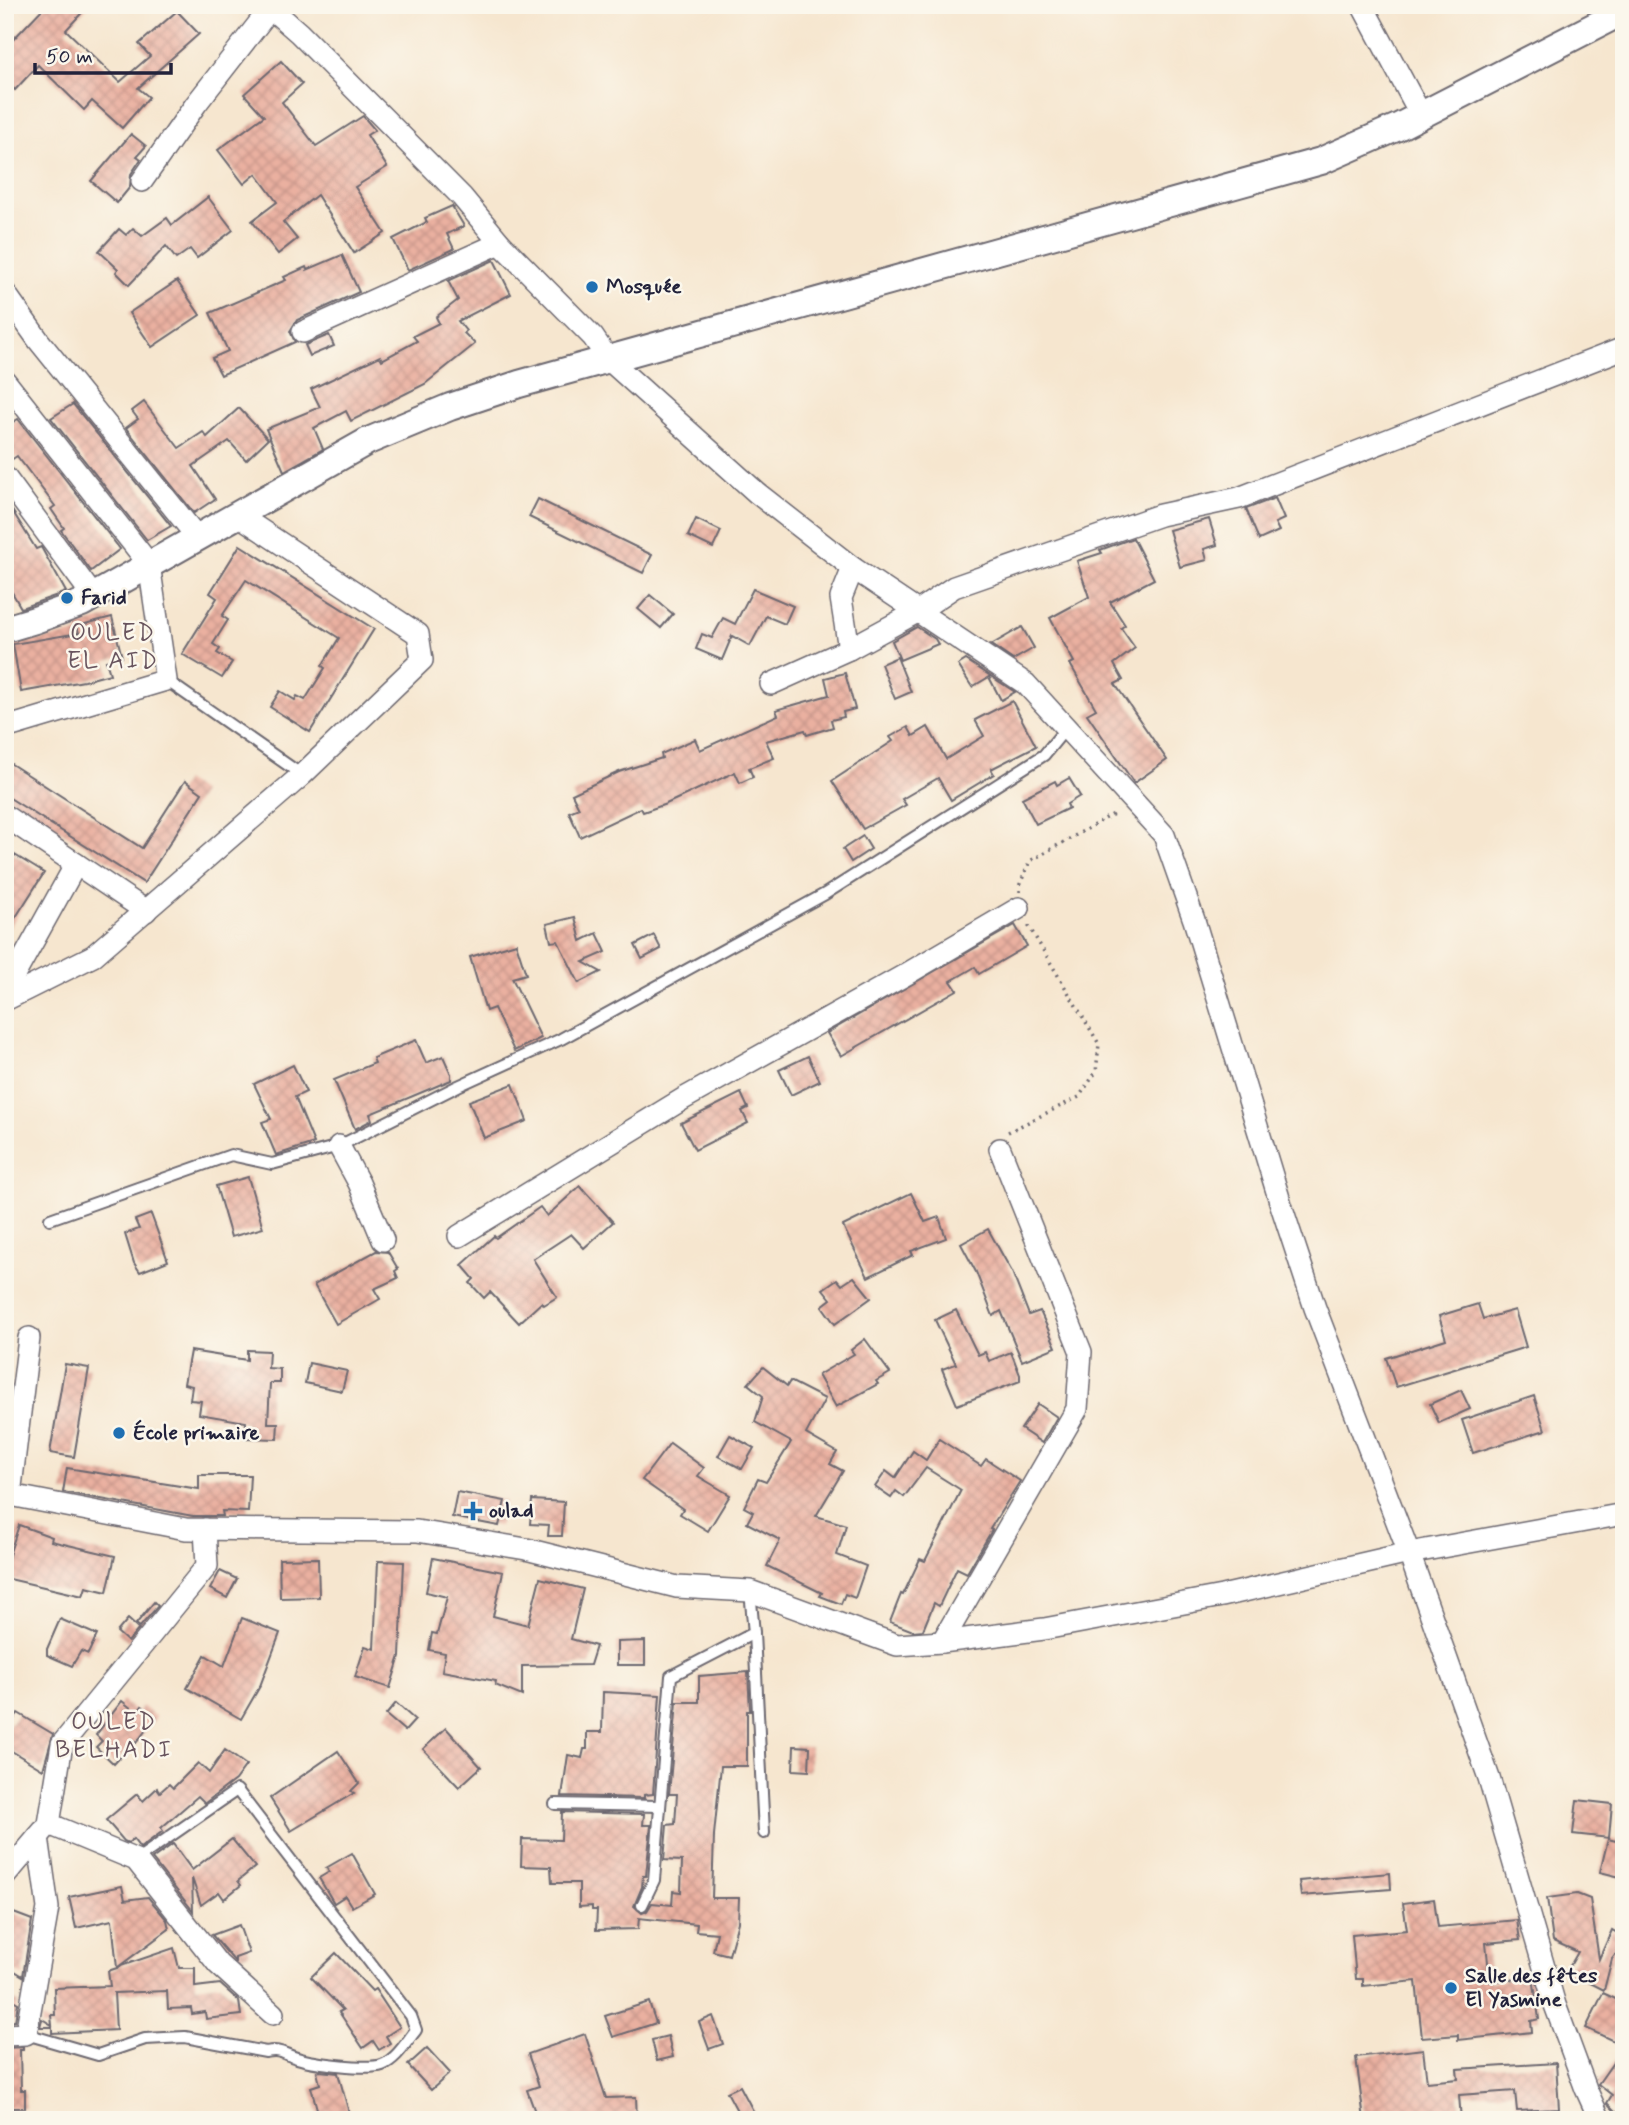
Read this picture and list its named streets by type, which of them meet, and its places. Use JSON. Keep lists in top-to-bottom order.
{
  "districts": ["OULED EL AID", "OULED BELHADI"],
  "places": {
    "other": [
      "Mosquée",
      "Farid",
      "École primaire",
      "Salle des fêtes El Yasmine"
    ],
    "health": ["oulad"]
  },
  "scale_bar": "50 m"
}
